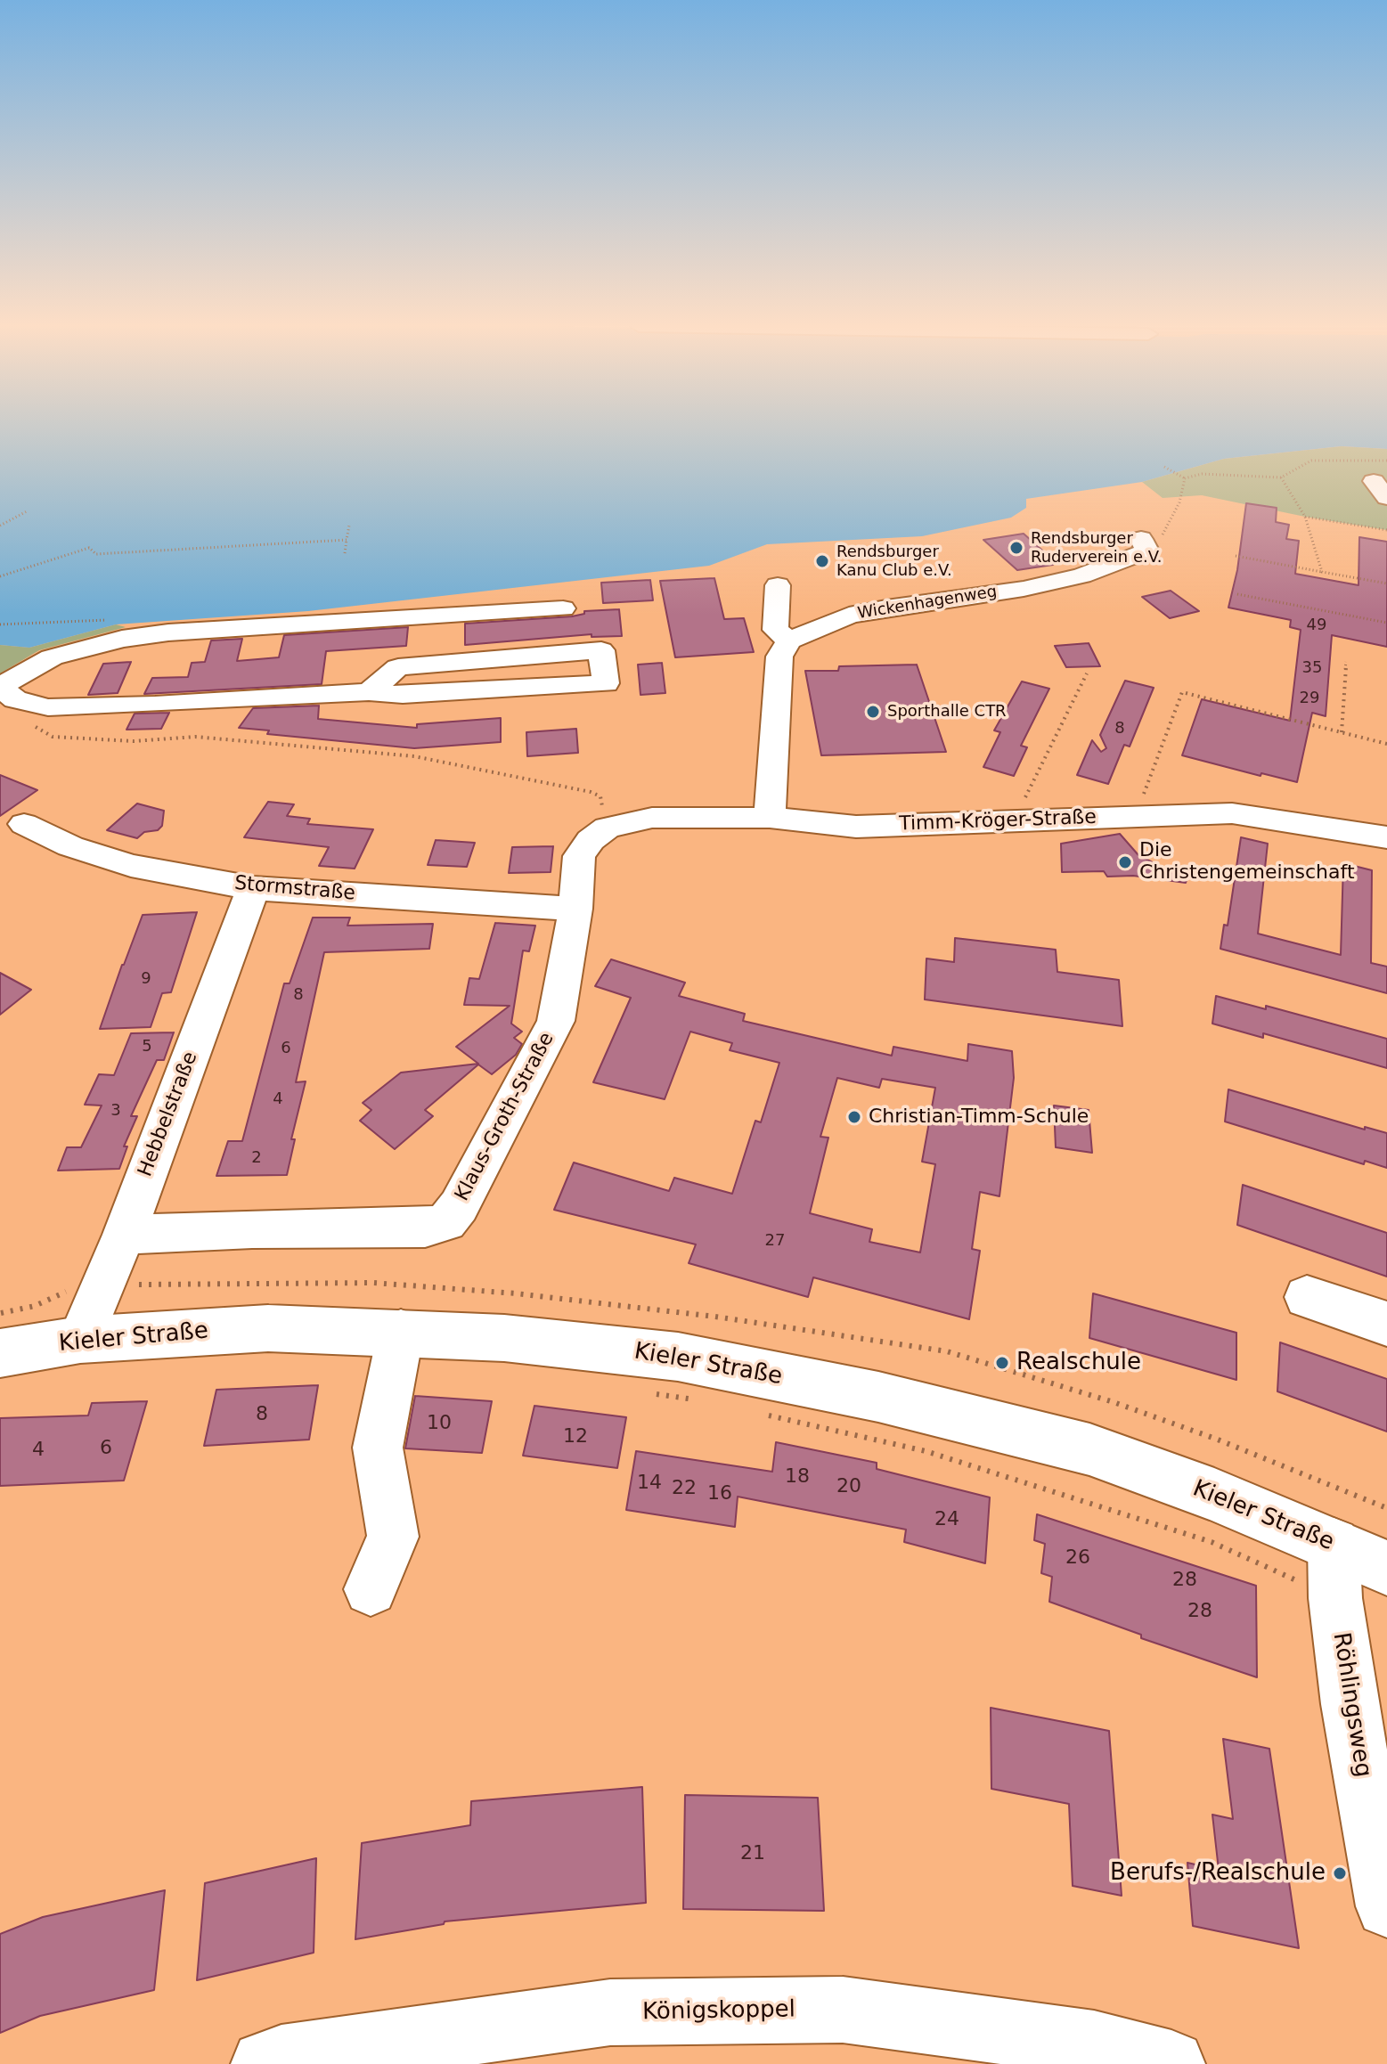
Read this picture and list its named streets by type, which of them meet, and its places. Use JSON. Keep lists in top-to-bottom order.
{
  "streets": {
    "main road": ["Kieler Straße"],
    "street": [
      "Wickenhagenweg",
      "Timm-Kröger-Straße",
      "Stormstraße",
      "Hebbelstraße",
      "Klaus-Groth-Straße",
      "Röhlingsweg",
      "Königskoppel"
    ]
  },
  "crossings": [
    ["Timm-Kröger-Straße", "Klaus-Groth-Straße"],
    ["Stormstraße", "Hebbelstraße"],
    ["Stormstraße", "Klaus-Groth-Straße"],
    ["Hebbelstraße", "Klaus-Groth-Straße"],
    ["Hebbelstraße", "Kieler Straße"],
    ["Kieler Straße", "Röhlingsweg"]
  ],
  "places": [
    "Rendsburger Ruderverein e.V.",
    "Rendsburger Kanu Club e.V.",
    "Sporthalle CTR",
    "Die Christengemeinschaft",
    "Christian-Timm-Schule",
    "Realschule",
    "Berufs-/Realschule"
  ],
  "house_numbers": [
    "49",
    "35",
    "29",
    "8",
    "9",
    "8",
    "5",
    "6",
    "4",
    "3",
    "2",
    "27",
    "8",
    "10",
    "12",
    "6",
    "4",
    "18",
    "14",
    "20",
    "22",
    "16",
    "24",
    "26",
    "28",
    "28",
    "21"
  ]
}
